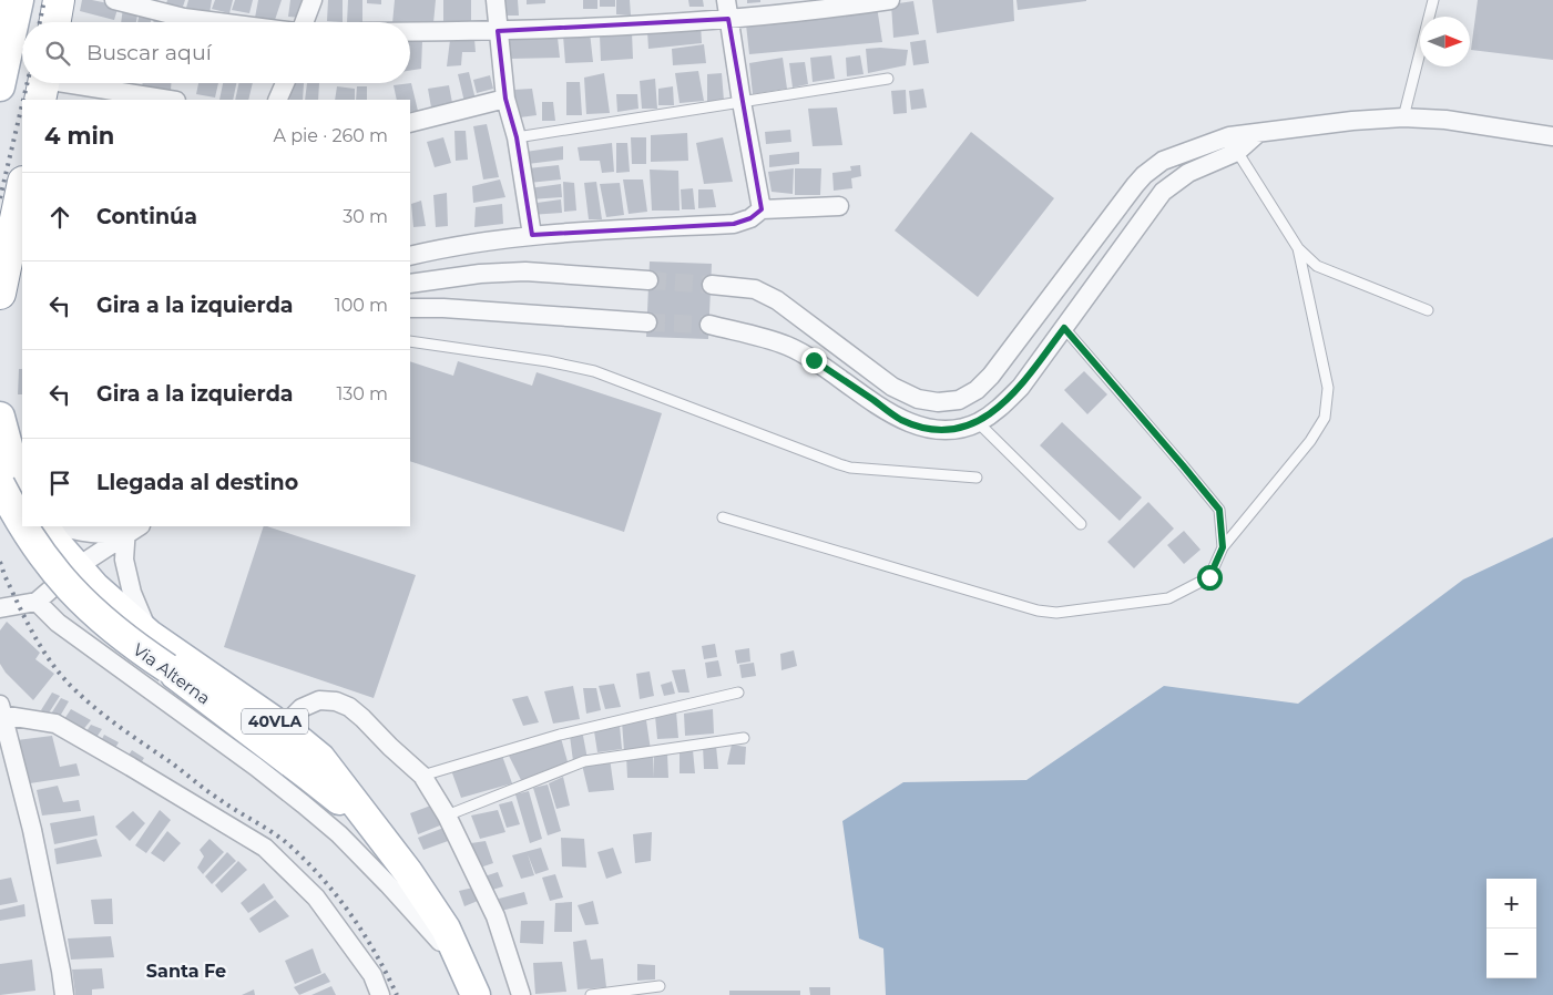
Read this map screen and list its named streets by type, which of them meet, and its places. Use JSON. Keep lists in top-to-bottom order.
{
  "streets": {
    "main road": ["Via Alterna", "40VLA"]
  },
  "districts": ["Santa Fe"],
  "north": "right",
  "page": {
    "search": "Buscar aquí",
    "heading": ["4 min", "A pie · 260 m"],
    "list": [
      ["Continúa", "30 m"],
      ["Gira a la izquierda", "100 m"],
      ["Gira a la izquierda", "130 m"],
      "Llegada al destino"
    ],
    "map_buttons": ["+", "−"]
  }
}
